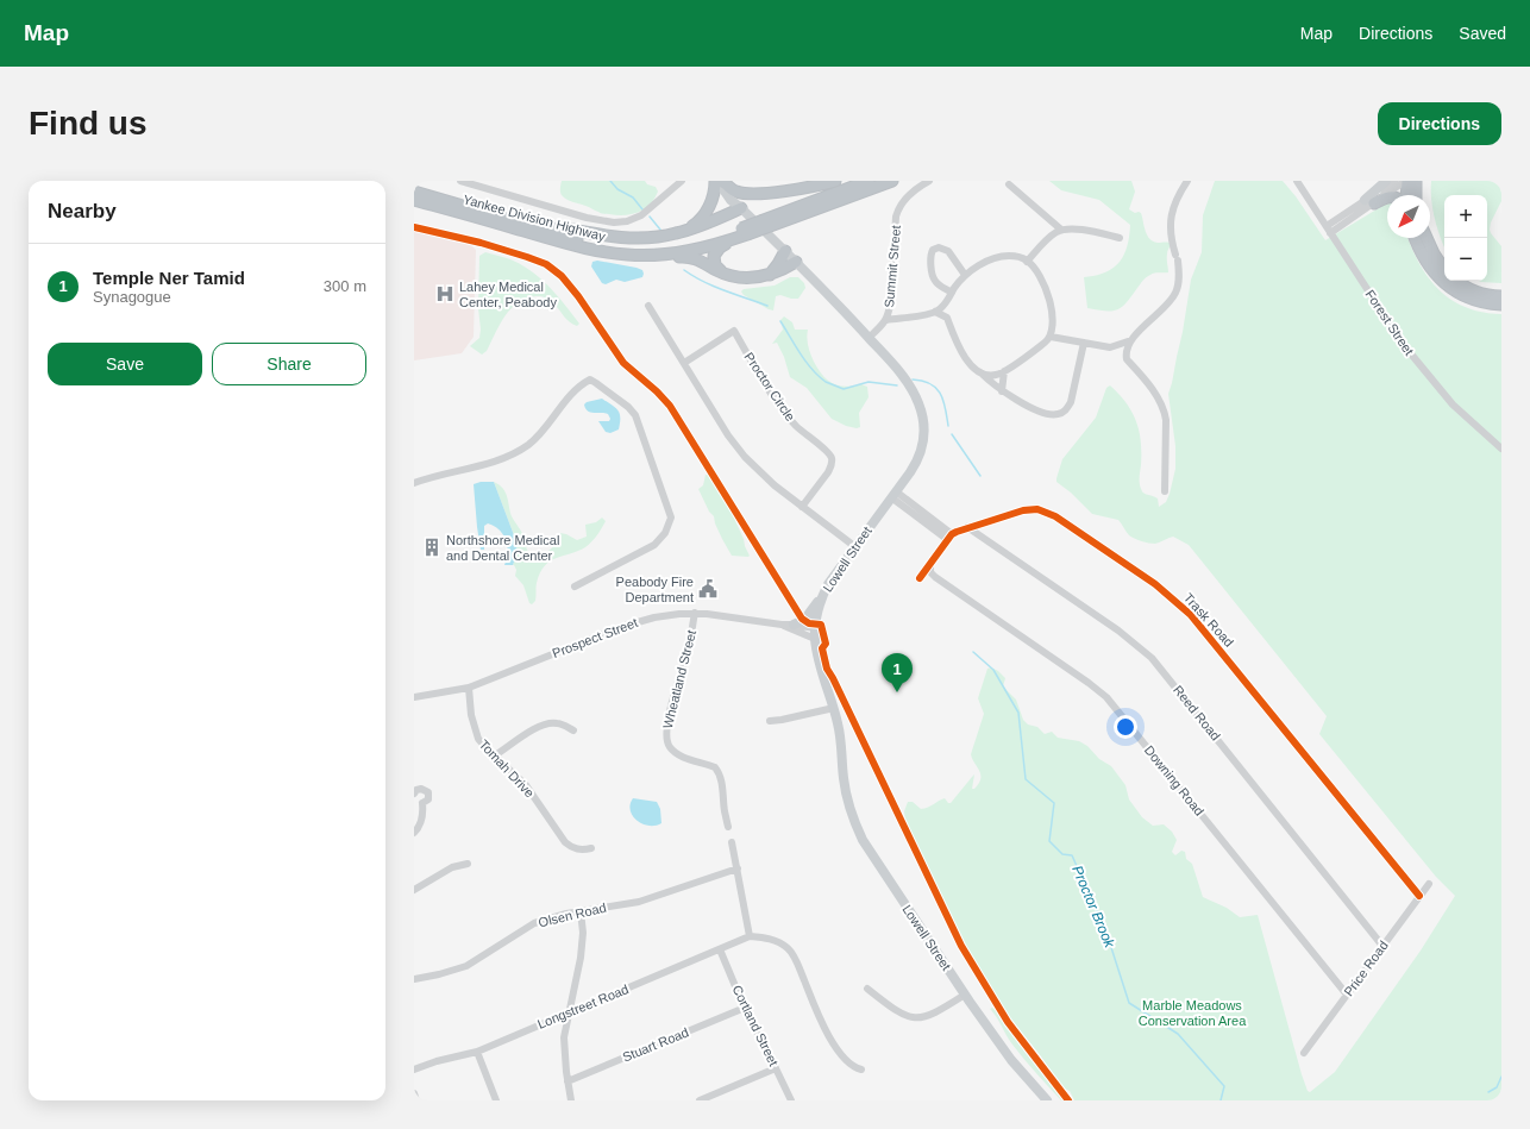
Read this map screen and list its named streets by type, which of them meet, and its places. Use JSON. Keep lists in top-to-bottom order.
{
  "streets": {
    "highway": ["Yankee Division Highway"],
    "main road": ["Lowell Street"],
    "street": [
      "Summit Street",
      "Forest Street",
      "Proctor Circle",
      "Trask Road",
      "Prospect Street",
      "Wheatland Street",
      "Reed Road",
      "Tomah Drive",
      "Downing Road",
      "Olsen Road",
      "Price Road",
      "Longstreet Road",
      "Cortland Street",
      "Stuart Road"
    ]
  },
  "crossings": [
    ["Summit Street", "Lowell Street"],
    ["Lowell Street", "Prospect Street"],
    ["Trask Road", "Reed Road"],
    ["Trask Road", "Downing Road"],
    ["Trask Road", "Price Road"],
    ["Prospect Street", "Wheatland Street"],
    ["Prospect Street", "Tomah Drive"],
    ["Reed Road", "Price Road"],
    ["Downing Road", "Price Road"],
    ["Longstreet Road", "Cortland Street"],
    ["Cortland Street", "Stuart Road"]
  ],
  "water": ["Proctor Brook"],
  "parks": ["Marble Meadows Conservation Area"],
  "places": {
    "hospital": ["Lahey Medical Center, Peabody"],
    "building": ["Northshore Medical and Dental Center"],
    "public building": ["Peabody Fire Department"]
  },
  "north": "bottom left",
  "page": {
    "header": "Map",
    "nav": ["Map", "Directions", "Saved"],
    "buttons": [
      "Directions",
      ["Save", "Share"]
    ],
    "title": "Find us",
    "heading": "Nearby",
    "map_buttons": ["+", "−"],
    "list": [
      {
        "mark": "1",
        "name": "Temple Ner Tamid",
        "note": "Synagogue",
        "value": "300 m"
      }
    ],
    "pins": "1"
  }
}
